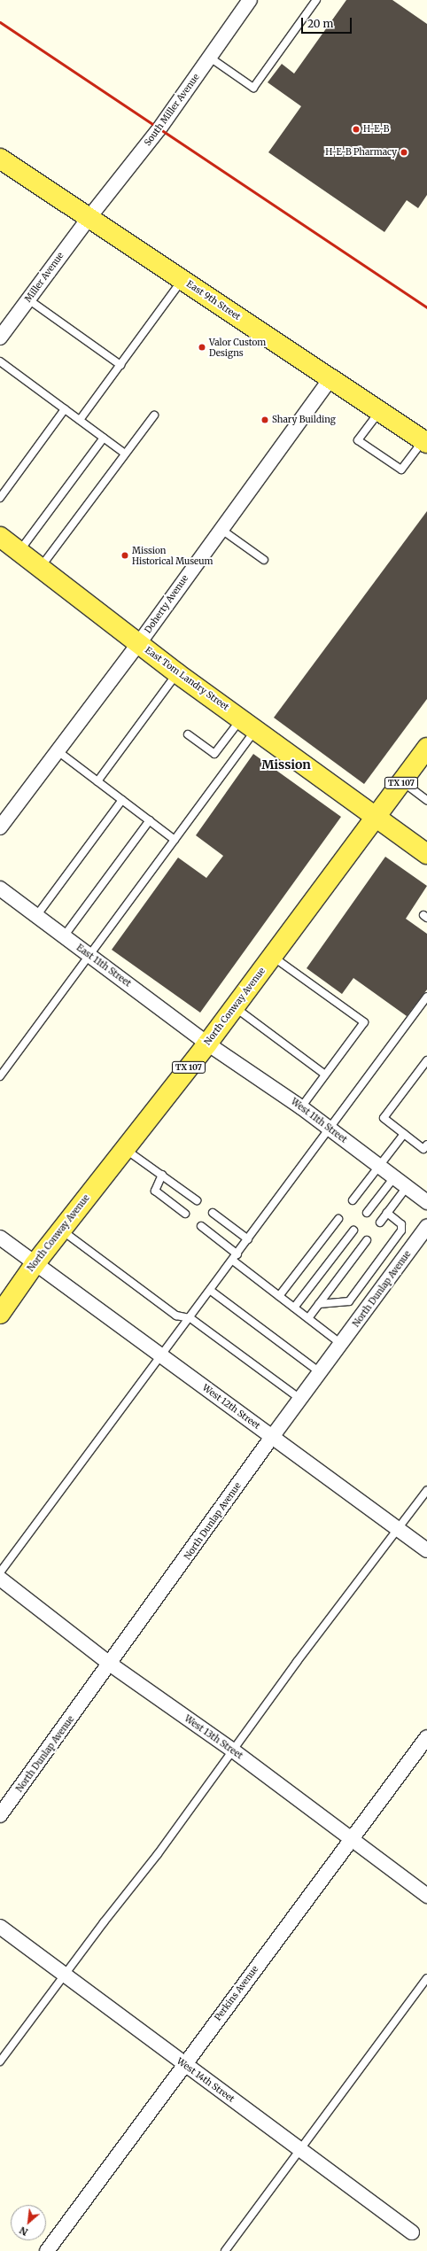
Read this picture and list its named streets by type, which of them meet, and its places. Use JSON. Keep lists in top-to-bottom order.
{
  "streets": {
    "main road": [
      "East 9th Street",
      "East Tom Landry Street",
      "TX 107",
      "North Conway Avenue"
    ],
    "street": [
      "South Miller Avenue",
      "Miller Avenue",
      "Doherty Avenue",
      "East 11th Street",
      "West 11th Street",
      "North Dunlap Avenue",
      "West 12th Street",
      "West 13th Street",
      "Perkins Avenue",
      "West 14th Street"
    ]
  },
  "crossings": [
    ["South Miller Avenue", "Miller Avenue"],
    ["South Miller Avenue", "East 9th Street"],
    ["Miller Avenue", "East 9th Street"],
    ["East 9th Street", "Doherty Avenue"],
    ["Doherty Avenue", "East Tom Landry Street"],
    ["East Tom Landry Street", "North Conway Avenue"],
    ["East 11th Street", "North Conway Avenue"],
    ["East 11th Street", "West 11th Street"],
    ["North Conway Avenue", "West 11th Street"],
    ["North Conway Avenue", "West 12th Street"],
    ["North Dunlap Avenue", "West 12th Street"],
    ["North Dunlap Avenue", "West 13th Street"],
    ["West 13th Street", "Perkins Avenue"],
    ["Perkins Avenue", "West 14th Street"]
  ],
  "districts": ["Mission"],
  "places": [
    "H-E-B",
    "H-E-B Pharmacy",
    "Valor Custom Designs",
    "Shary Building",
    "Mission Historical Museum"
  ],
  "scale_bar": "20 m",
  "north": "bottom left"
}
